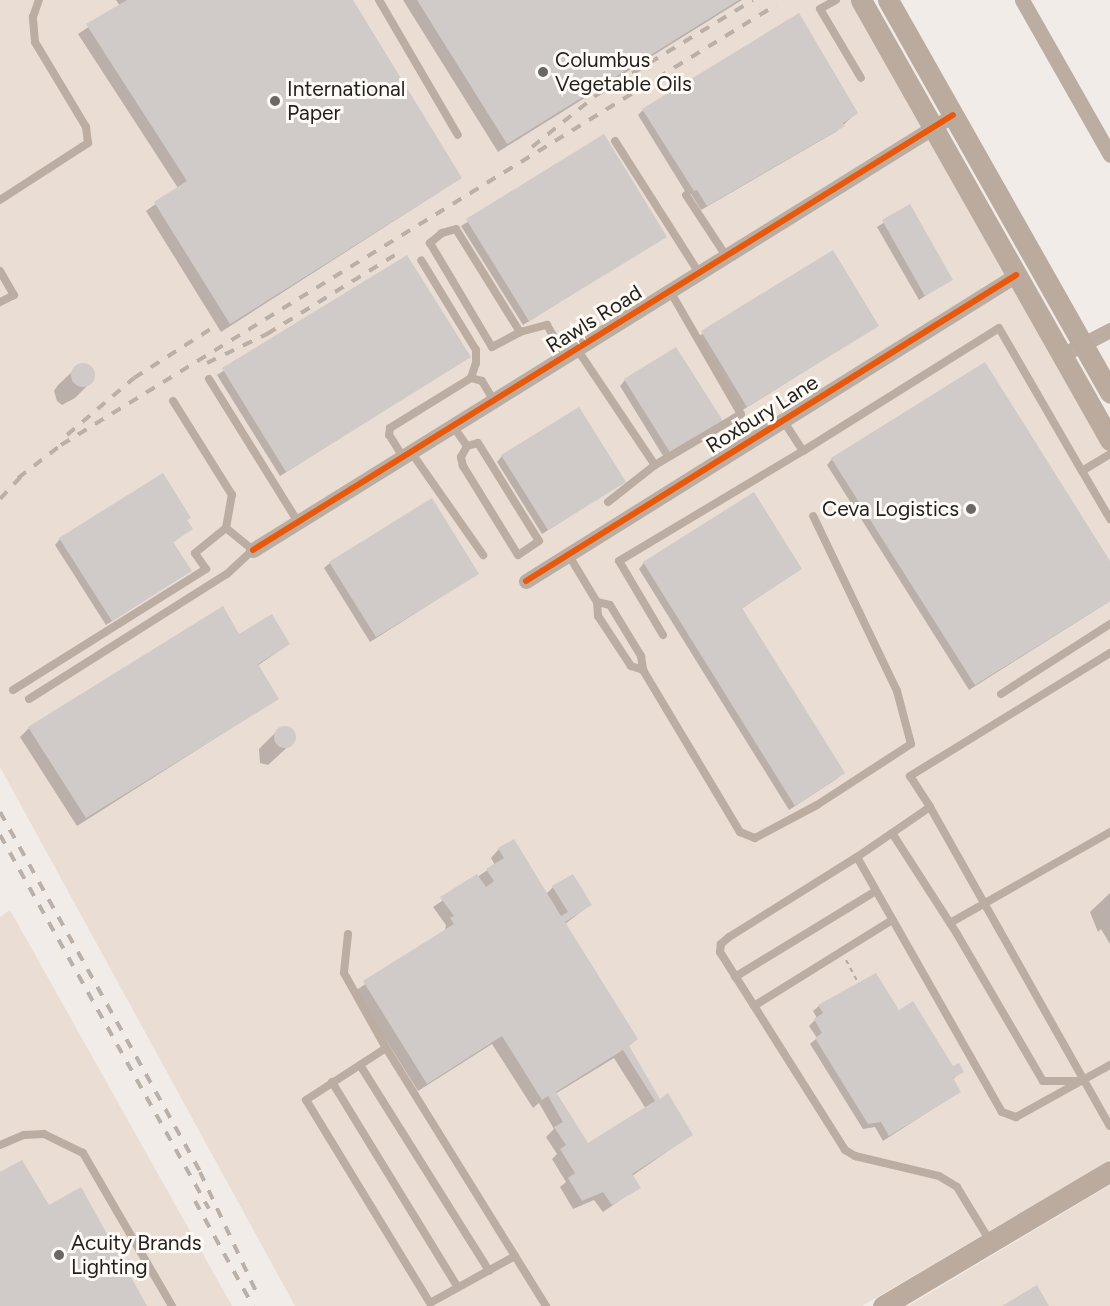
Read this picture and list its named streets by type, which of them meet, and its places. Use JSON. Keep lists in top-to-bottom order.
{
  "streets": {
    "street": ["Rawls Road", "Roxbury Lane"]
  },
  "places": [
    "Columbus Vegetable Oils",
    "International Paper",
    "Ceva Logistics",
    "Acuity Brands Lighting"
  ]
}
